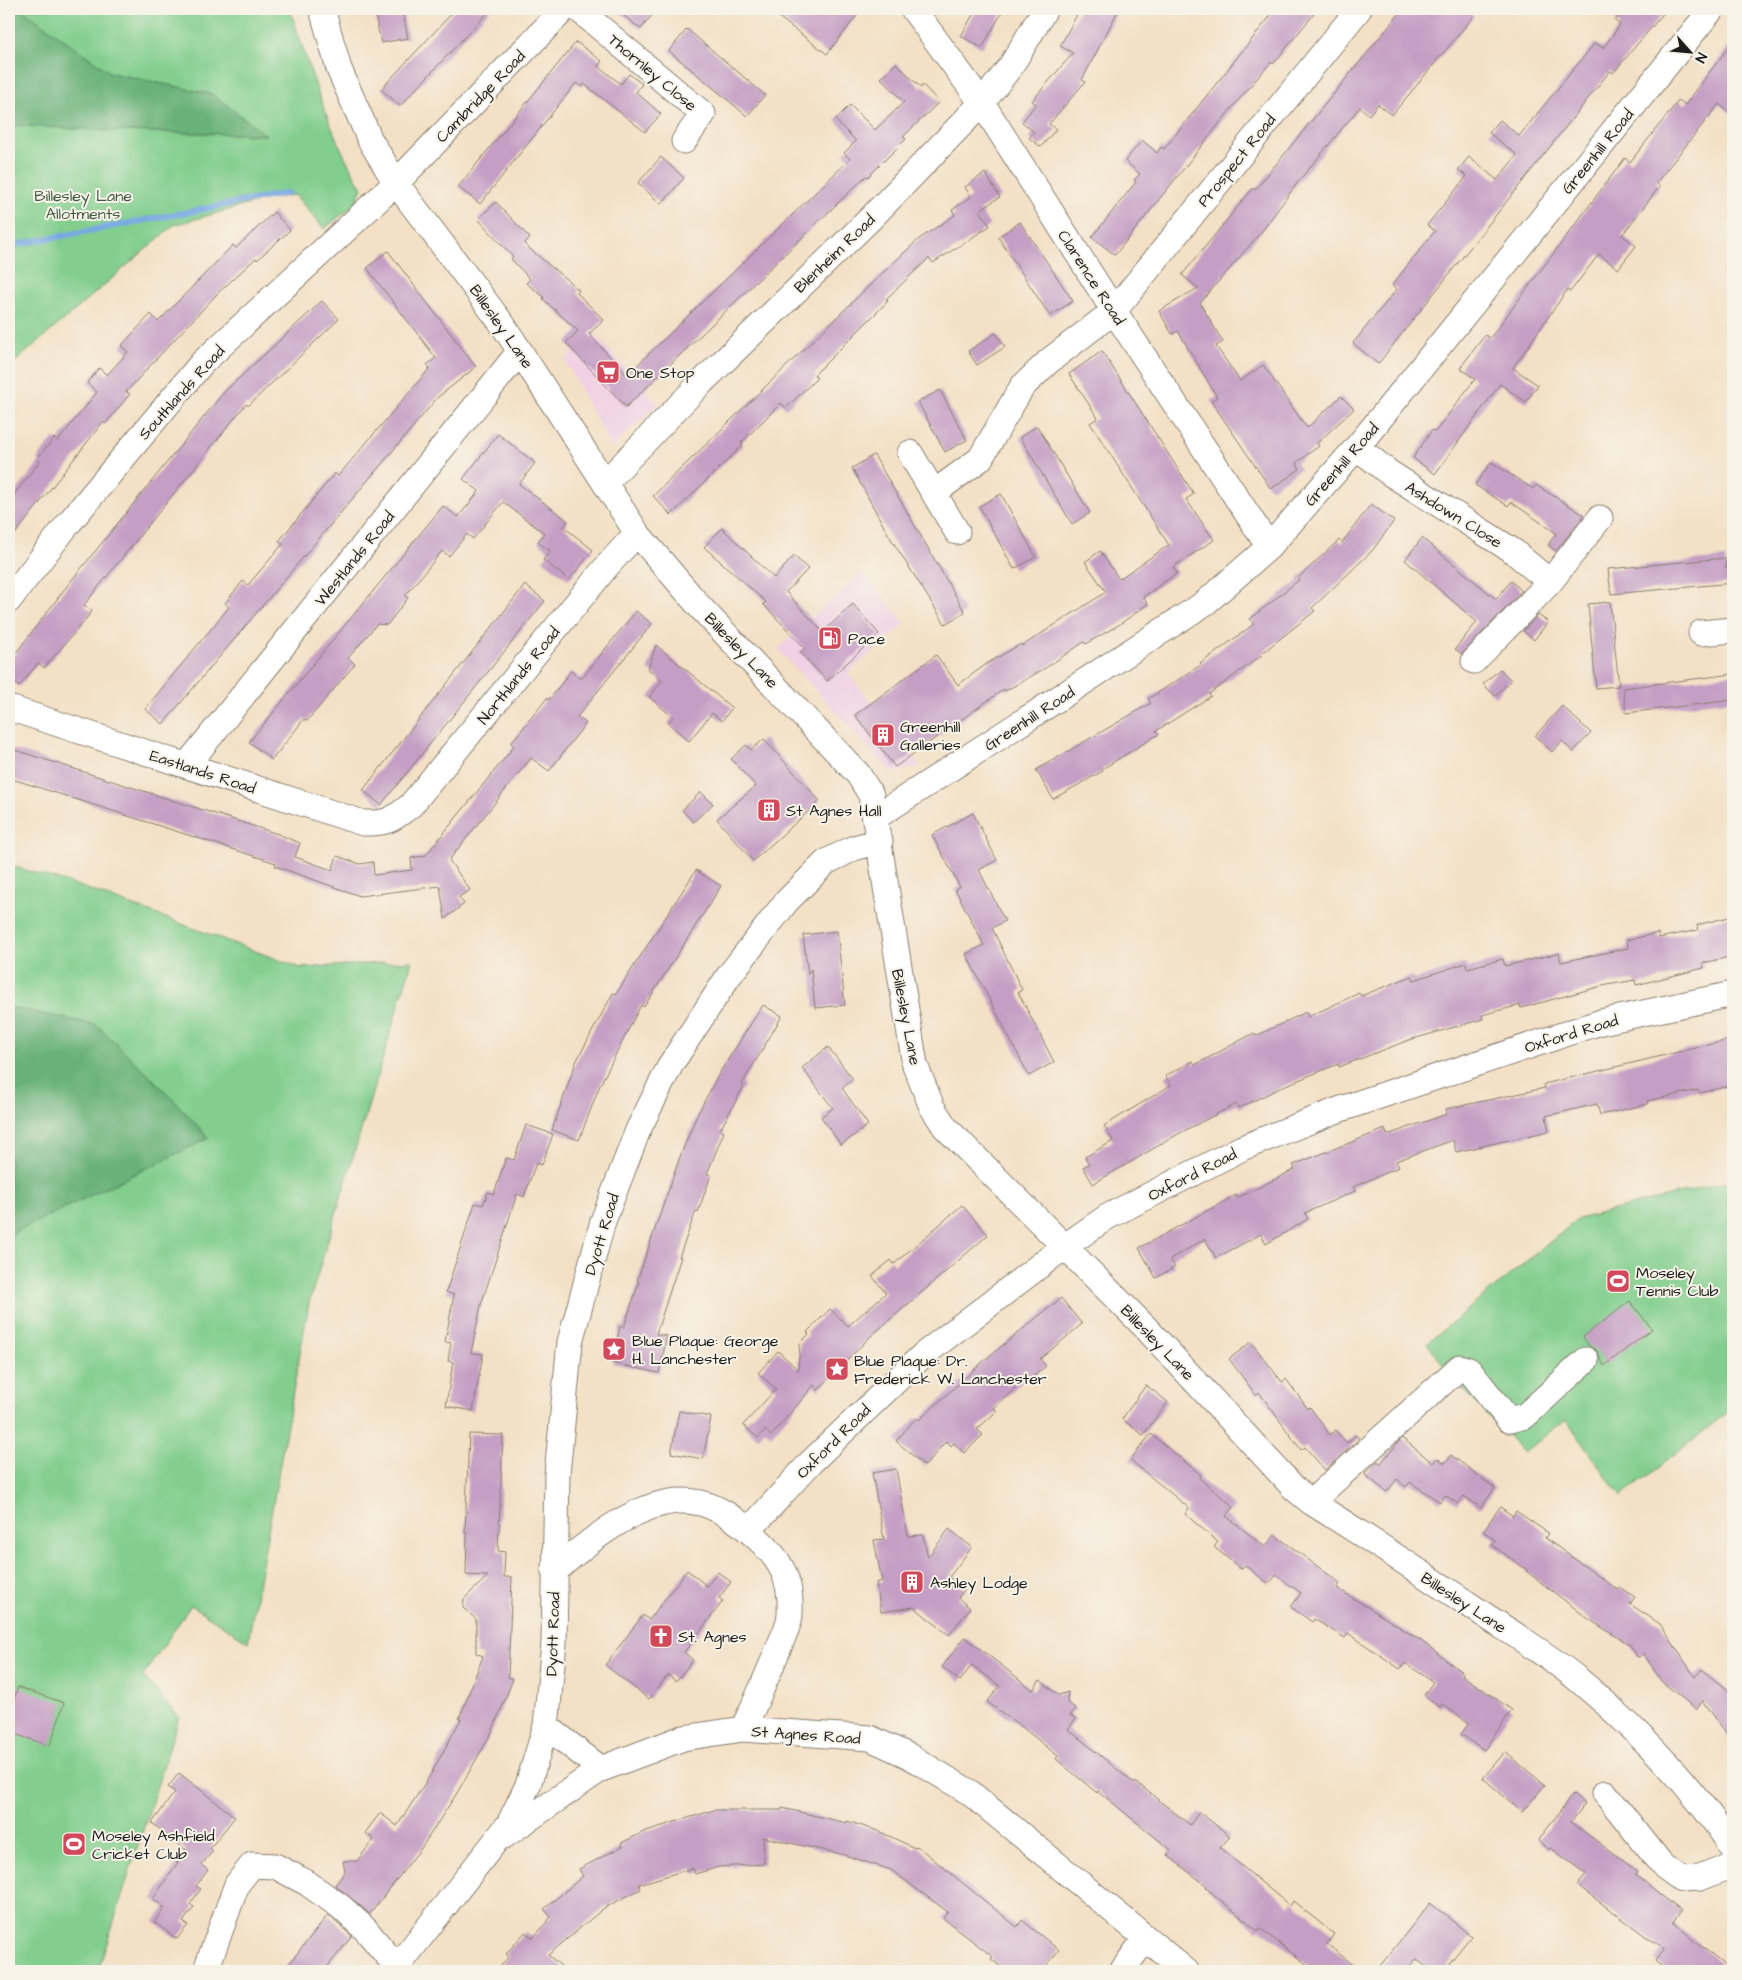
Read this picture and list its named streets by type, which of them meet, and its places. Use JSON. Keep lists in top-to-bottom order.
{
  "streets": {
    "street": [
      "Thornley Close",
      "Cambridge Road",
      "Greenhill Road",
      "Prospect Road",
      "Blenheim Road",
      "Clarence Road",
      "Billesley Lane",
      "Southlands Road",
      "Ashdown Close",
      "Westlands Road",
      "Northlands Road",
      "Eastlands Road",
      "Oxford Road",
      "Dyott Road",
      "St Agnes Road"
    ]
  },
  "crossings": [
    ["Cambridge Road", "Billesley Lane"],
    ["Cambridge Road", "Southlands Road"],
    ["Greenhill Road", "Clarence Road"],
    ["Greenhill Road", "Billesley Lane"],
    ["Greenhill Road", "Ashdown Close"],
    ["Greenhill Road", "Dyott Road"],
    ["Prospect Road", "Clarence Road"],
    ["Blenheim Road", "Clarence Road"],
    ["Blenheim Road", "Billesley Lane"],
    ["Billesley Lane", "Southlands Road"],
    ["Billesley Lane", "Westlands Road"],
    ["Billesley Lane", "Northlands Road"],
    ["Billesley Lane", "Oxford Road"],
    ["Billesley Lane", "Dyott Road"],
    ["Westlands Road", "Eastlands Road"],
    ["Northlands Road", "Eastlands Road"],
    ["Dyott Road", "St Agnes Road"]
  ],
  "parks": ["Billesley Lane Allotments"],
  "places": {
    "supermarket": ["One Stop"],
    "fuel station": ["Pace"],
    "building": ["Greenhill Galleries", "St Agnes Hall", "Ashley Lodge"],
    "sports": ["Moseley Tennis Club", "Moseley Ashfield Cricket Club"],
    "place": ["Blue Plaque: George H. Lanchester", "Blue Plaque: Dr. Frederick W. Lanchester"],
    "church": ["St. Agnes"]
  },
  "north": "bottom right"
}
